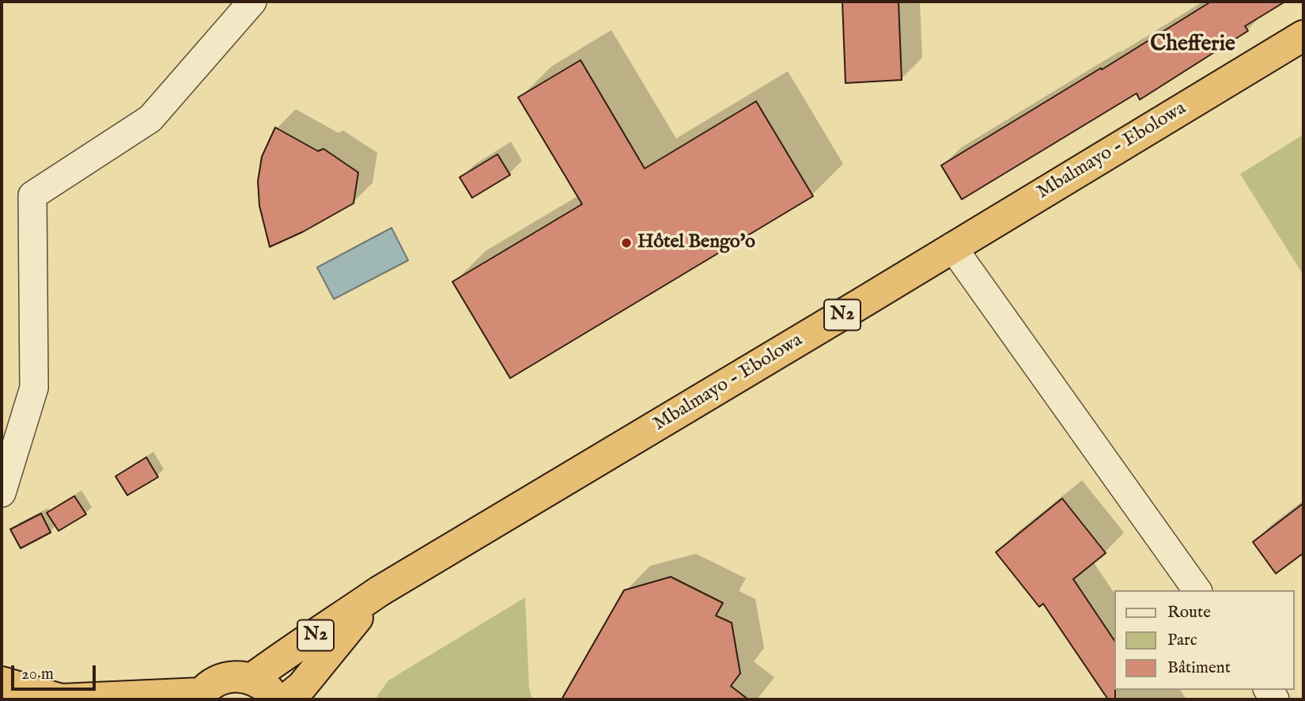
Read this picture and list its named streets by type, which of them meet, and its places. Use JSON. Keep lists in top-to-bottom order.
{
  "streets": {
    "highway": ["Mbalmayo - Ebolowa", "N2"]
  },
  "districts": ["Chefferie"],
  "places": ["Hôtel Bengo'o"],
  "legend": ["Route", "Parc", "Bâtiment"],
  "scale_bar": "20 m"
}
